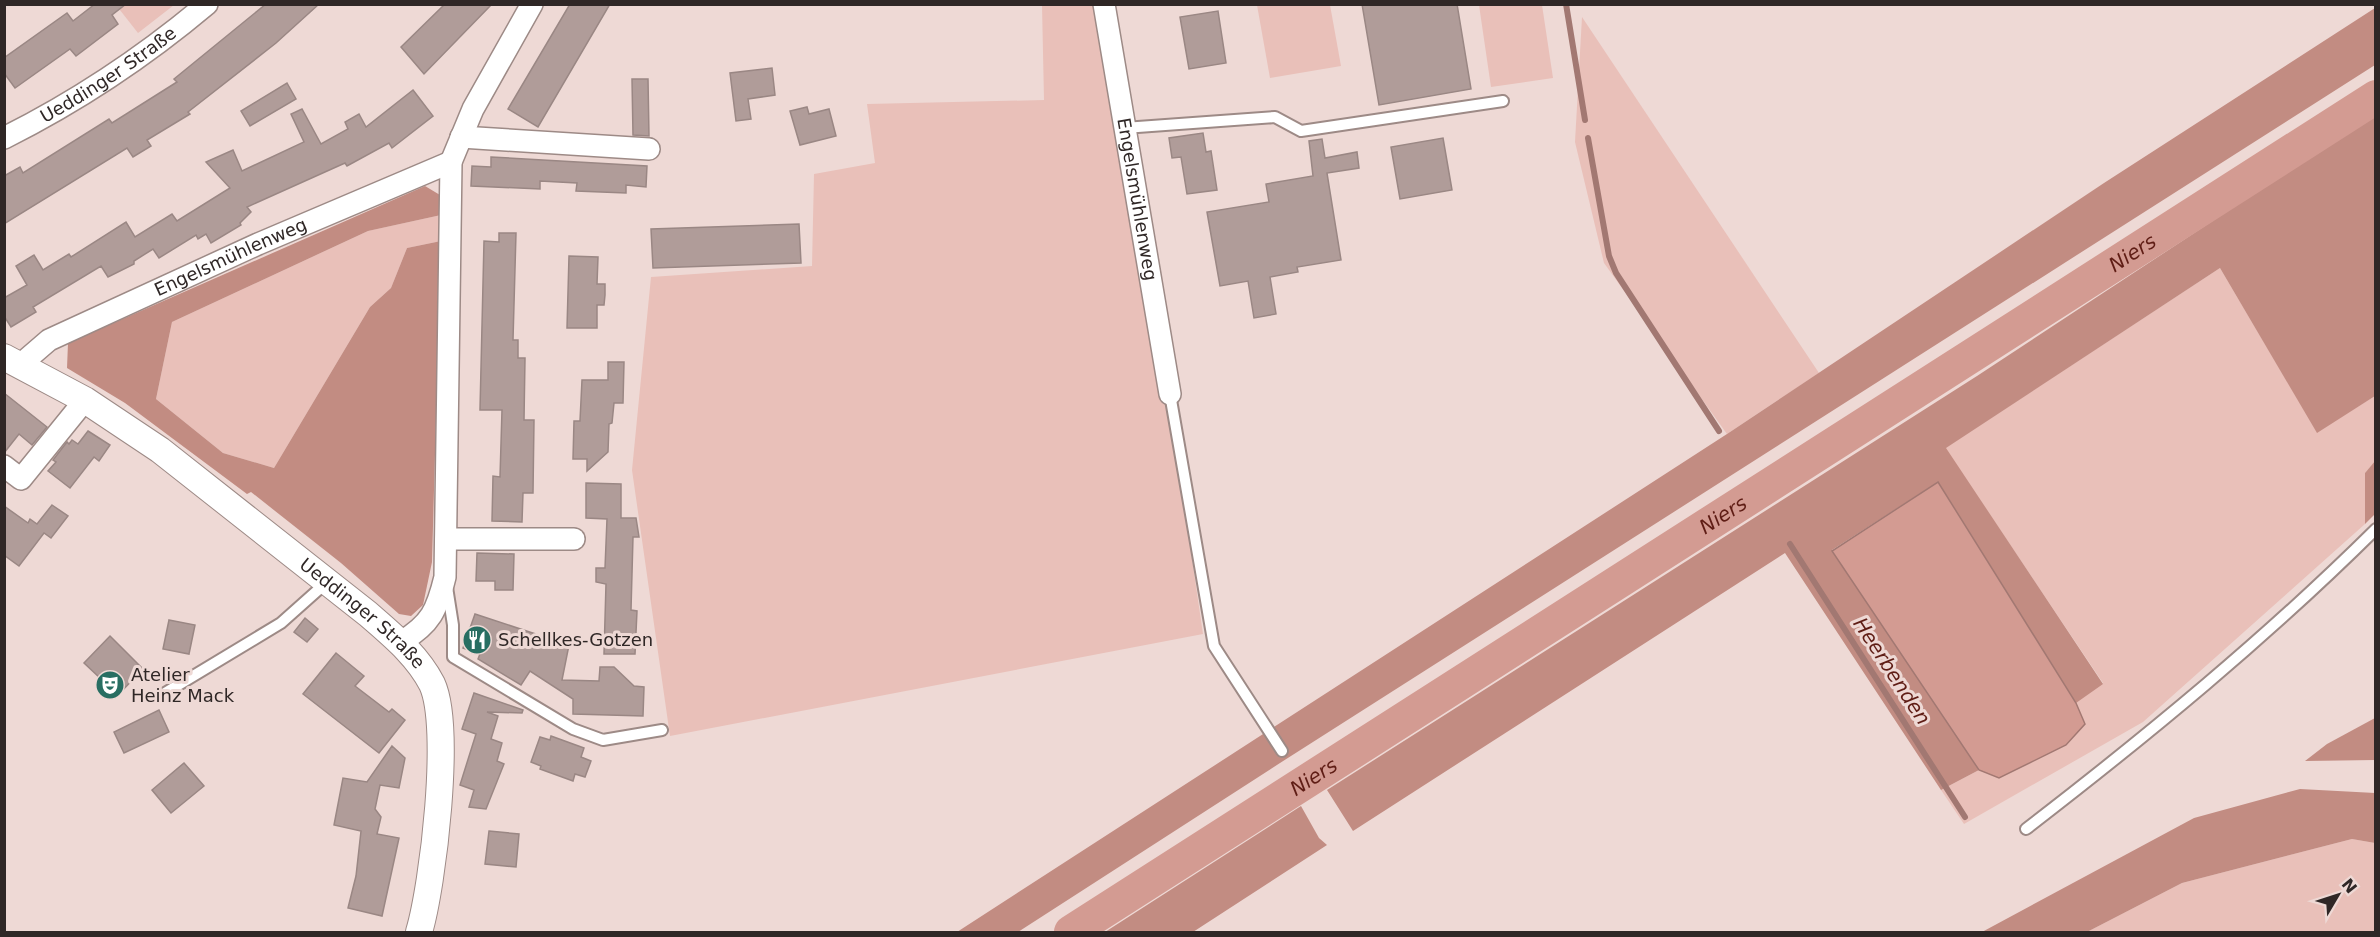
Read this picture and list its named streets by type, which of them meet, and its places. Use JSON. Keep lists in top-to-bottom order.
{
  "streets": {
    "street": ["Ueddinger Straße", "Engelsmühlenweg"]
  },
  "crossings": [
    ["Ueddinger Straße", "Engelsmühlenweg"]
  ],
  "water": ["Niers", "Heerbenden"],
  "places": {
    "restaurant": ["Schellkes-Gotzen"],
    "theatre": ["Atelier Heinz Mack"]
  },
  "north": "top right"
}
